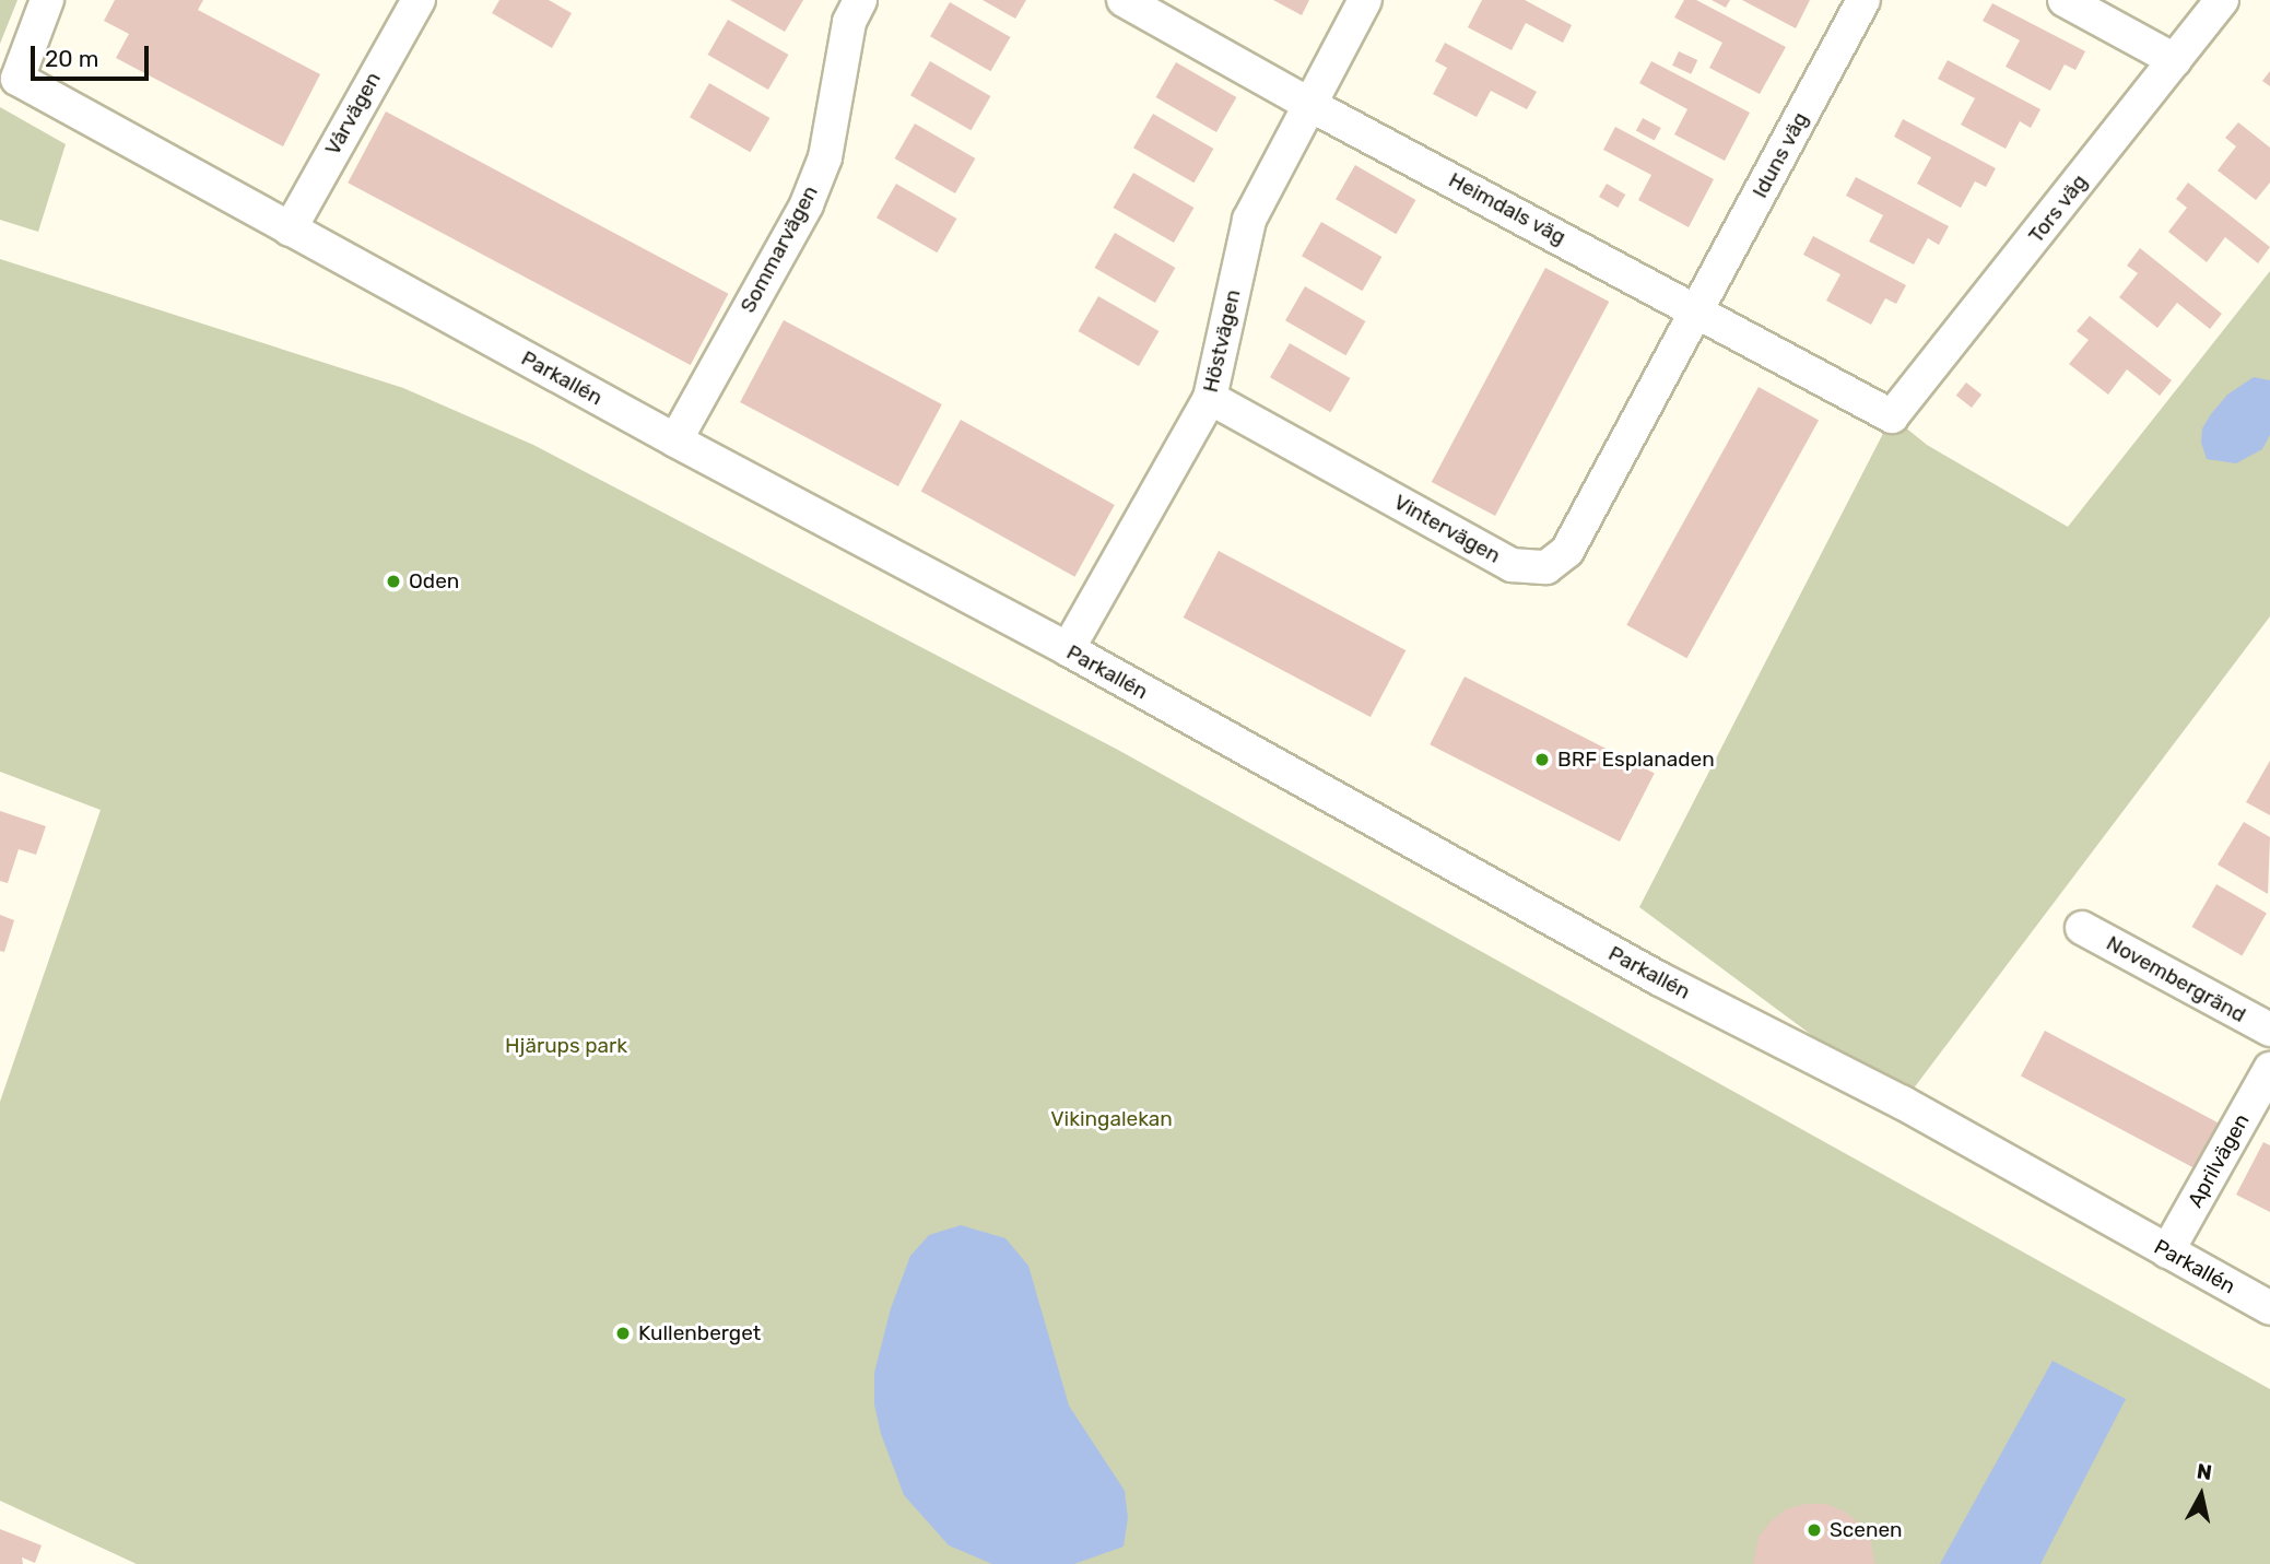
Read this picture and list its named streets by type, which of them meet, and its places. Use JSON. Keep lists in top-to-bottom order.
{
  "streets": {
    "street": [
      "Vårvägen",
      "Iduns väg",
      "Heimdals väg",
      "Tors väg",
      "Sommarvägen",
      "Höstvägen",
      "Parkallén",
      "Vintervägen",
      "Novembergränd",
      "Aprilvägen"
    ]
  },
  "crossings": [
    ["Vårvägen", "Parkallén"],
    ["Iduns väg", "Heimdals väg"],
    ["Iduns väg", "Vintervägen"],
    ["Heimdals väg", "Tors väg"],
    ["Heimdals väg", "Höstvägen"],
    ["Heimdals väg", "Vintervägen"],
    ["Sommarvägen", "Parkallén"],
    ["Höstvägen", "Parkallén"],
    ["Höstvägen", "Vintervägen"],
    ["Parkallén", "Aprilvägen"]
  ],
  "parks": ["Hjärups park", "Vikingalekan"],
  "places": [
    "Oden",
    "BRF Esplanaden",
    "Kullenberget",
    "Scenen"
  ],
  "scale_bar": "20 m",
  "north": "top"
}
